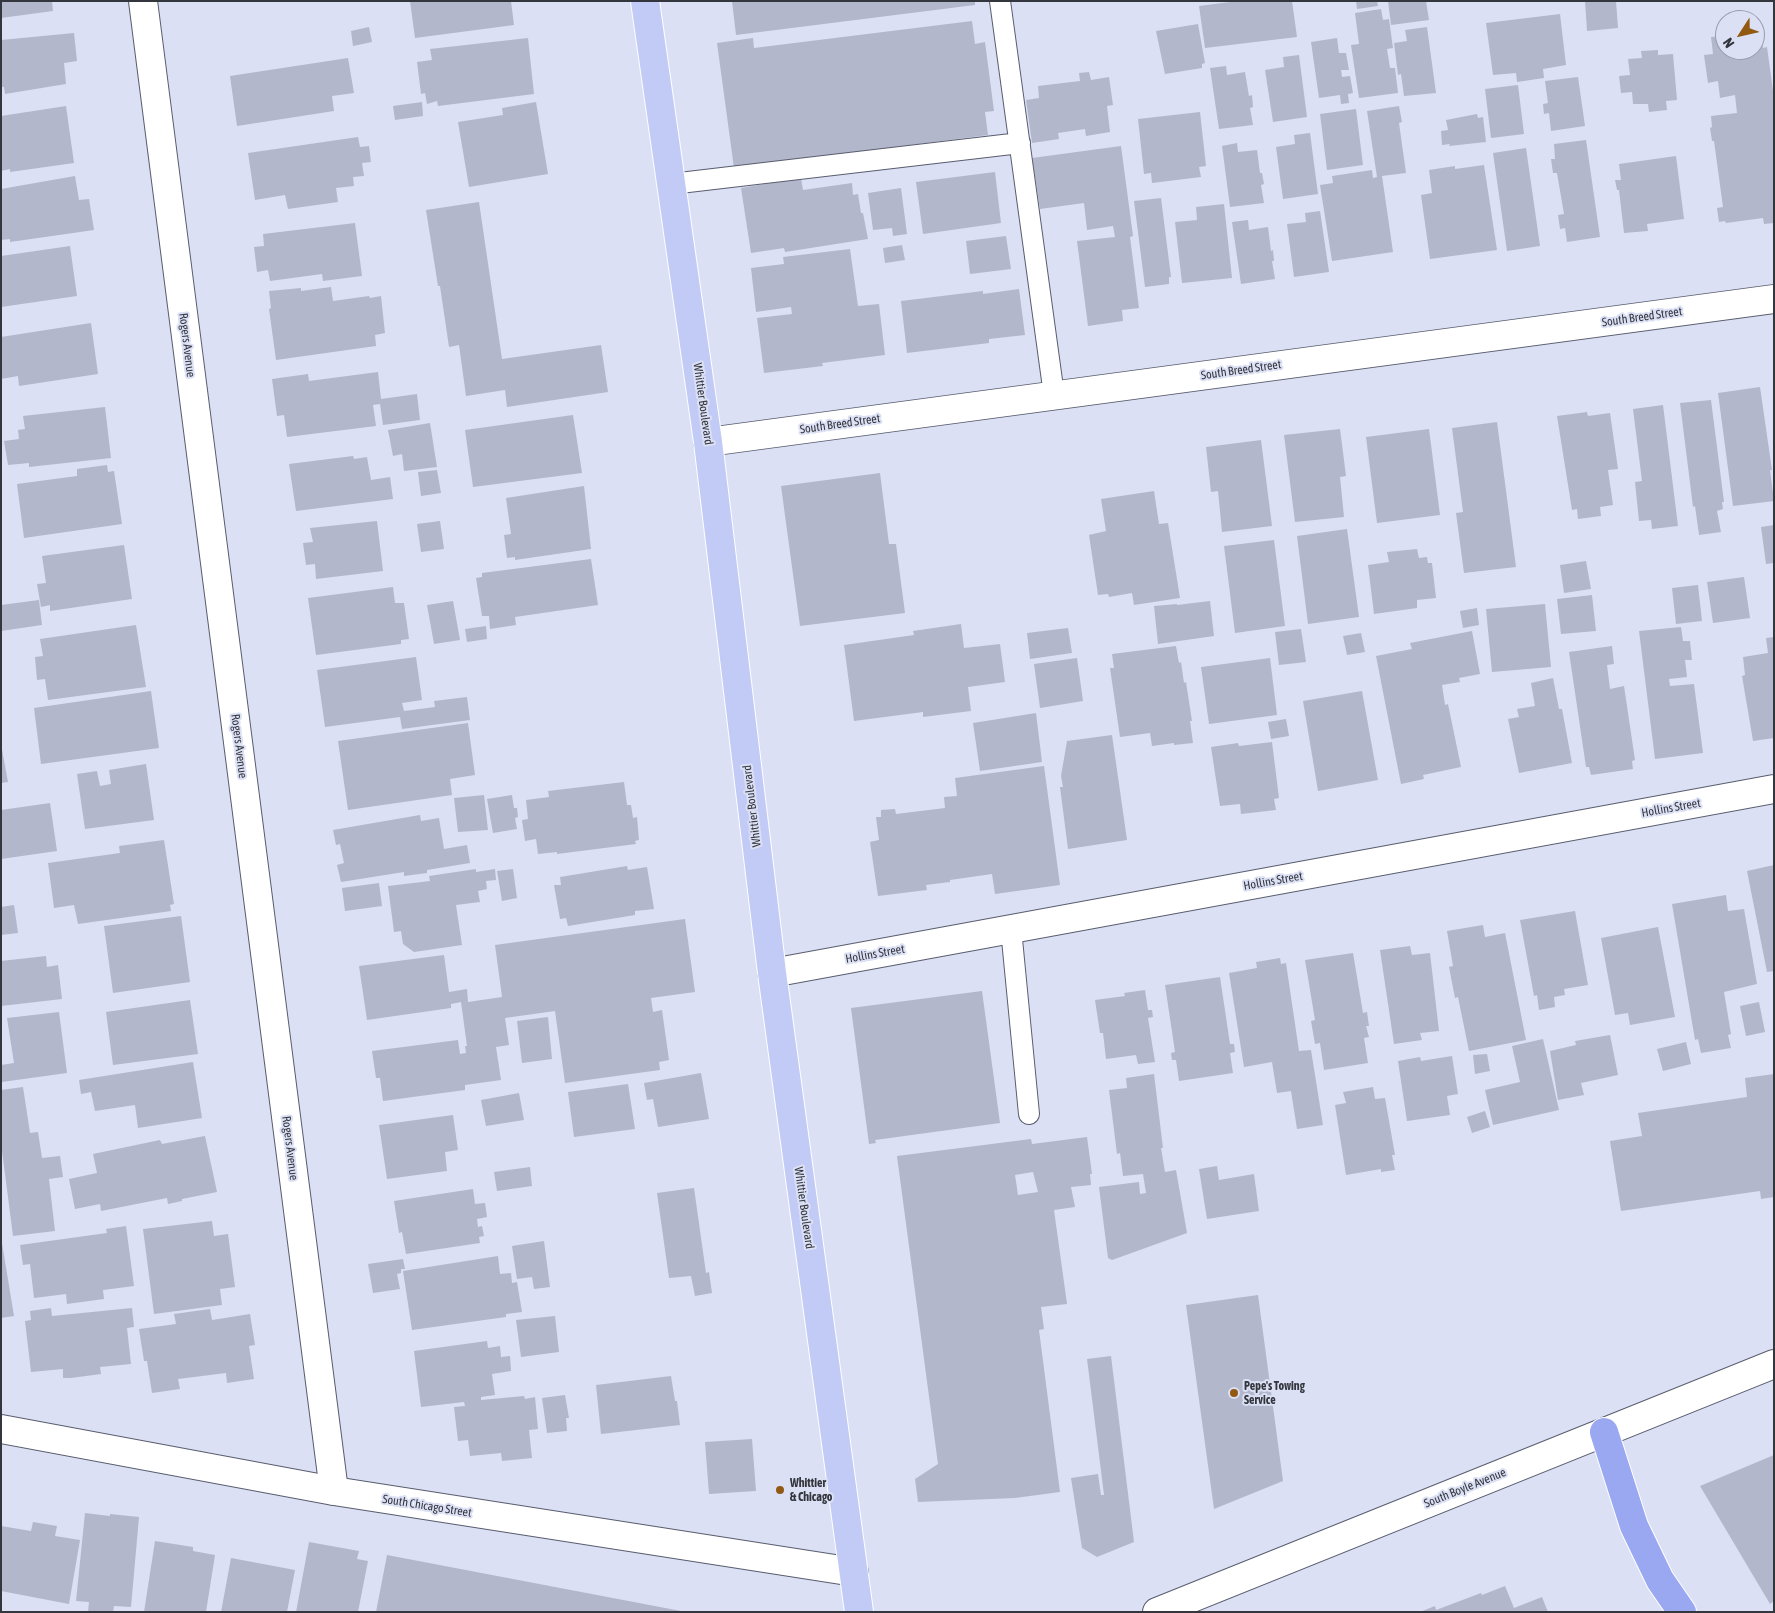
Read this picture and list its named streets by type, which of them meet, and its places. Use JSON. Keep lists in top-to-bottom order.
{
  "streets": {
    "main road": ["Whittier Boulevard"],
    "street": [
      "South Breed Street",
      "Rogers Avenue",
      "Hollins Street",
      "South Boyle Avenue",
      "South Chicago Street"
    ]
  },
  "crossings": [
    ["South Breed Street", "Whittier Boulevard"],
    ["Rogers Avenue", "South Chicago Street"],
    ["Whittier Boulevard", "Hollins Street"],
    ["Whittier Boulevard", "South Chicago Street"]
  ],
  "places": ["Pepe's Towing Service", "Whittier & Chicago"],
  "north": "bottom left"
}
